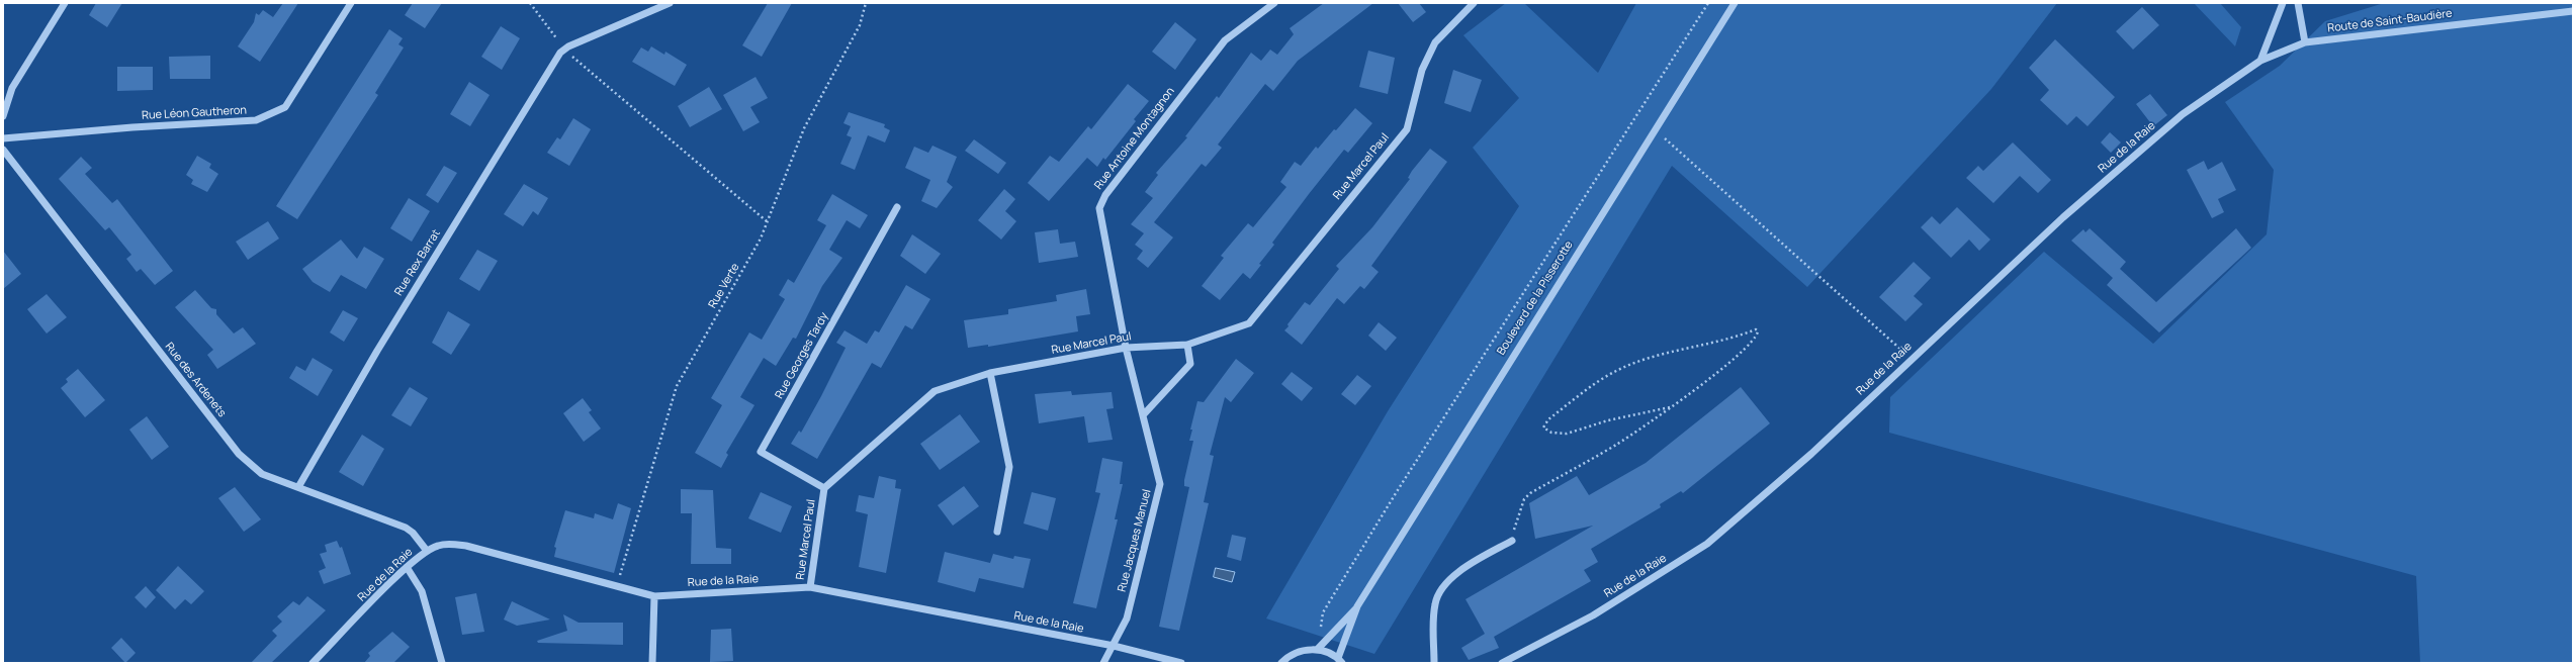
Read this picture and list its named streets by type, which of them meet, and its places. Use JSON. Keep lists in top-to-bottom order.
{
  "streets": {
    "street": [
      "Route de Saint-Baudière",
      "Rue Léon Gautheron",
      "Rue Antoine Montagnon",
      "Rue de la Raie",
      "Rue Marcel Paul",
      "Rue Rex Barrat",
      "Boulevard de la Pisserotte",
      "Rue Georges Tardy",
      "Rue des Ardenets",
      "Rue Jacques Manuel"
    ],
    "path": ["Rue Verte"]
  },
  "crossings": [
    ["Route de Saint-Baudière", "Rue de la Raie"],
    ["Rue Antoine Montagnon", "Rue Marcel Paul"],
    ["Rue Antoine Montagnon", "Rue Jacques Manuel"],
    ["Rue de la Raie", "Rue Marcel Paul"],
    ["Rue de la Raie", "Rue Verte"],
    ["Rue de la Raie", "Rue des Ardenets"],
    ["Rue de la Raie", "Rue Jacques Manuel"],
    ["Rue Marcel Paul", "Rue Georges Tardy"],
    ["Rue Marcel Paul", "Rue Jacques Manuel"],
    ["Rue Rex Barrat", "Rue des Ardenets"]
  ]
}
